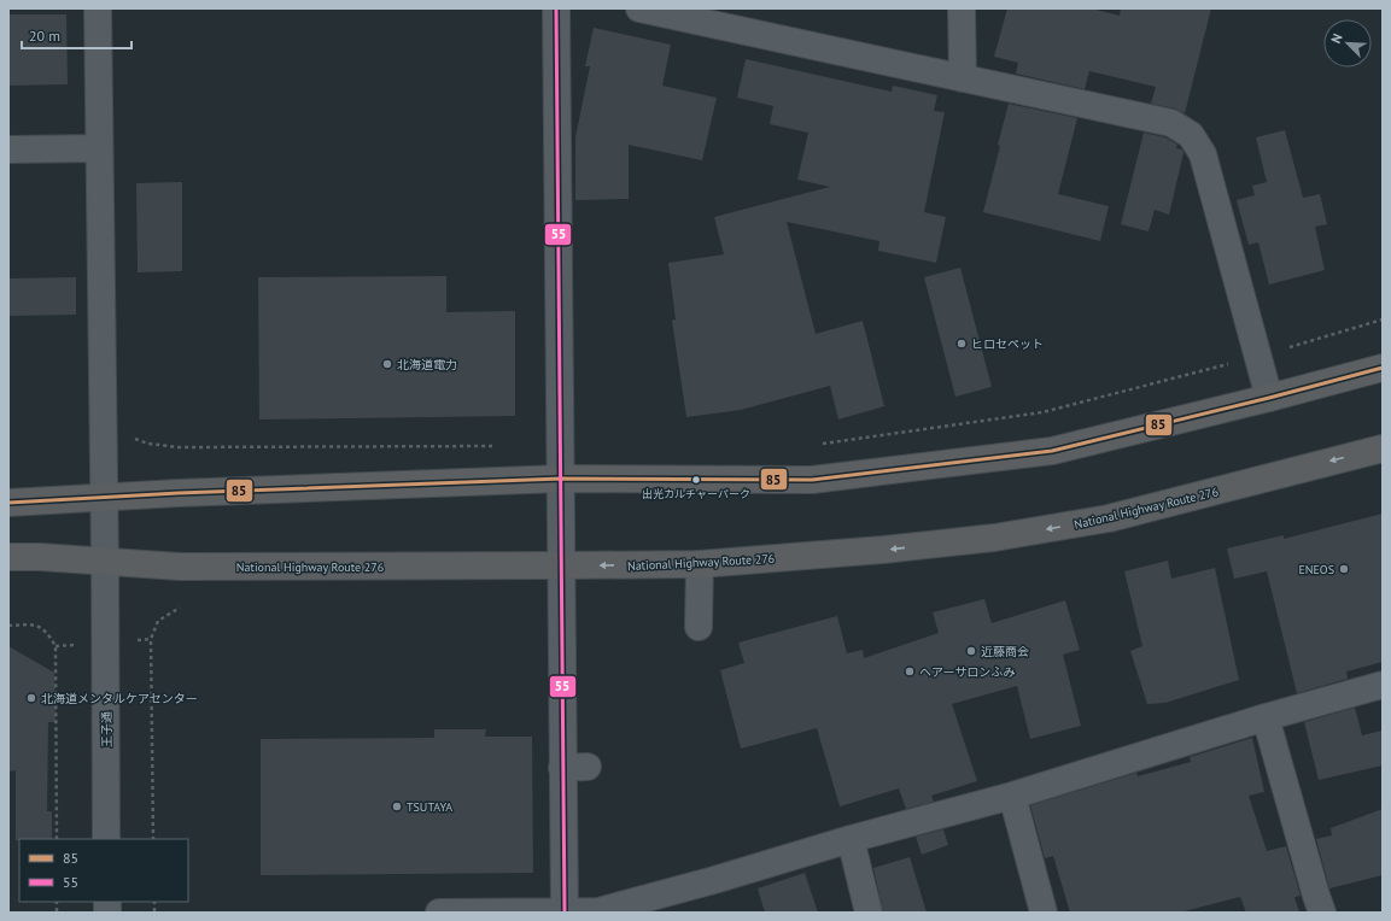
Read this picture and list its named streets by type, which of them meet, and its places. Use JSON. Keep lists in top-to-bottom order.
{
  "streets": {
    "highway": ["National Highway Route 276"],
    "street": ["王子通"]
  },
  "crossings": [
    ["National Highway Route 276", "王子通"]
  ],
  "places": [
    "ヒロセペット",
    "北海道電力",
    "出光カルチャーパーク",
    "ENEOS",
    "近藤商会",
    "ヘアーサロンふみ",
    "北海道メンタルケアセンター",
    "TSUTAYA"
  ],
  "lines": ["transit line 55", "transit line 85"],
  "legend": ["85", "55"],
  "scale_bar": "20 m",
  "north": "top left"
}
